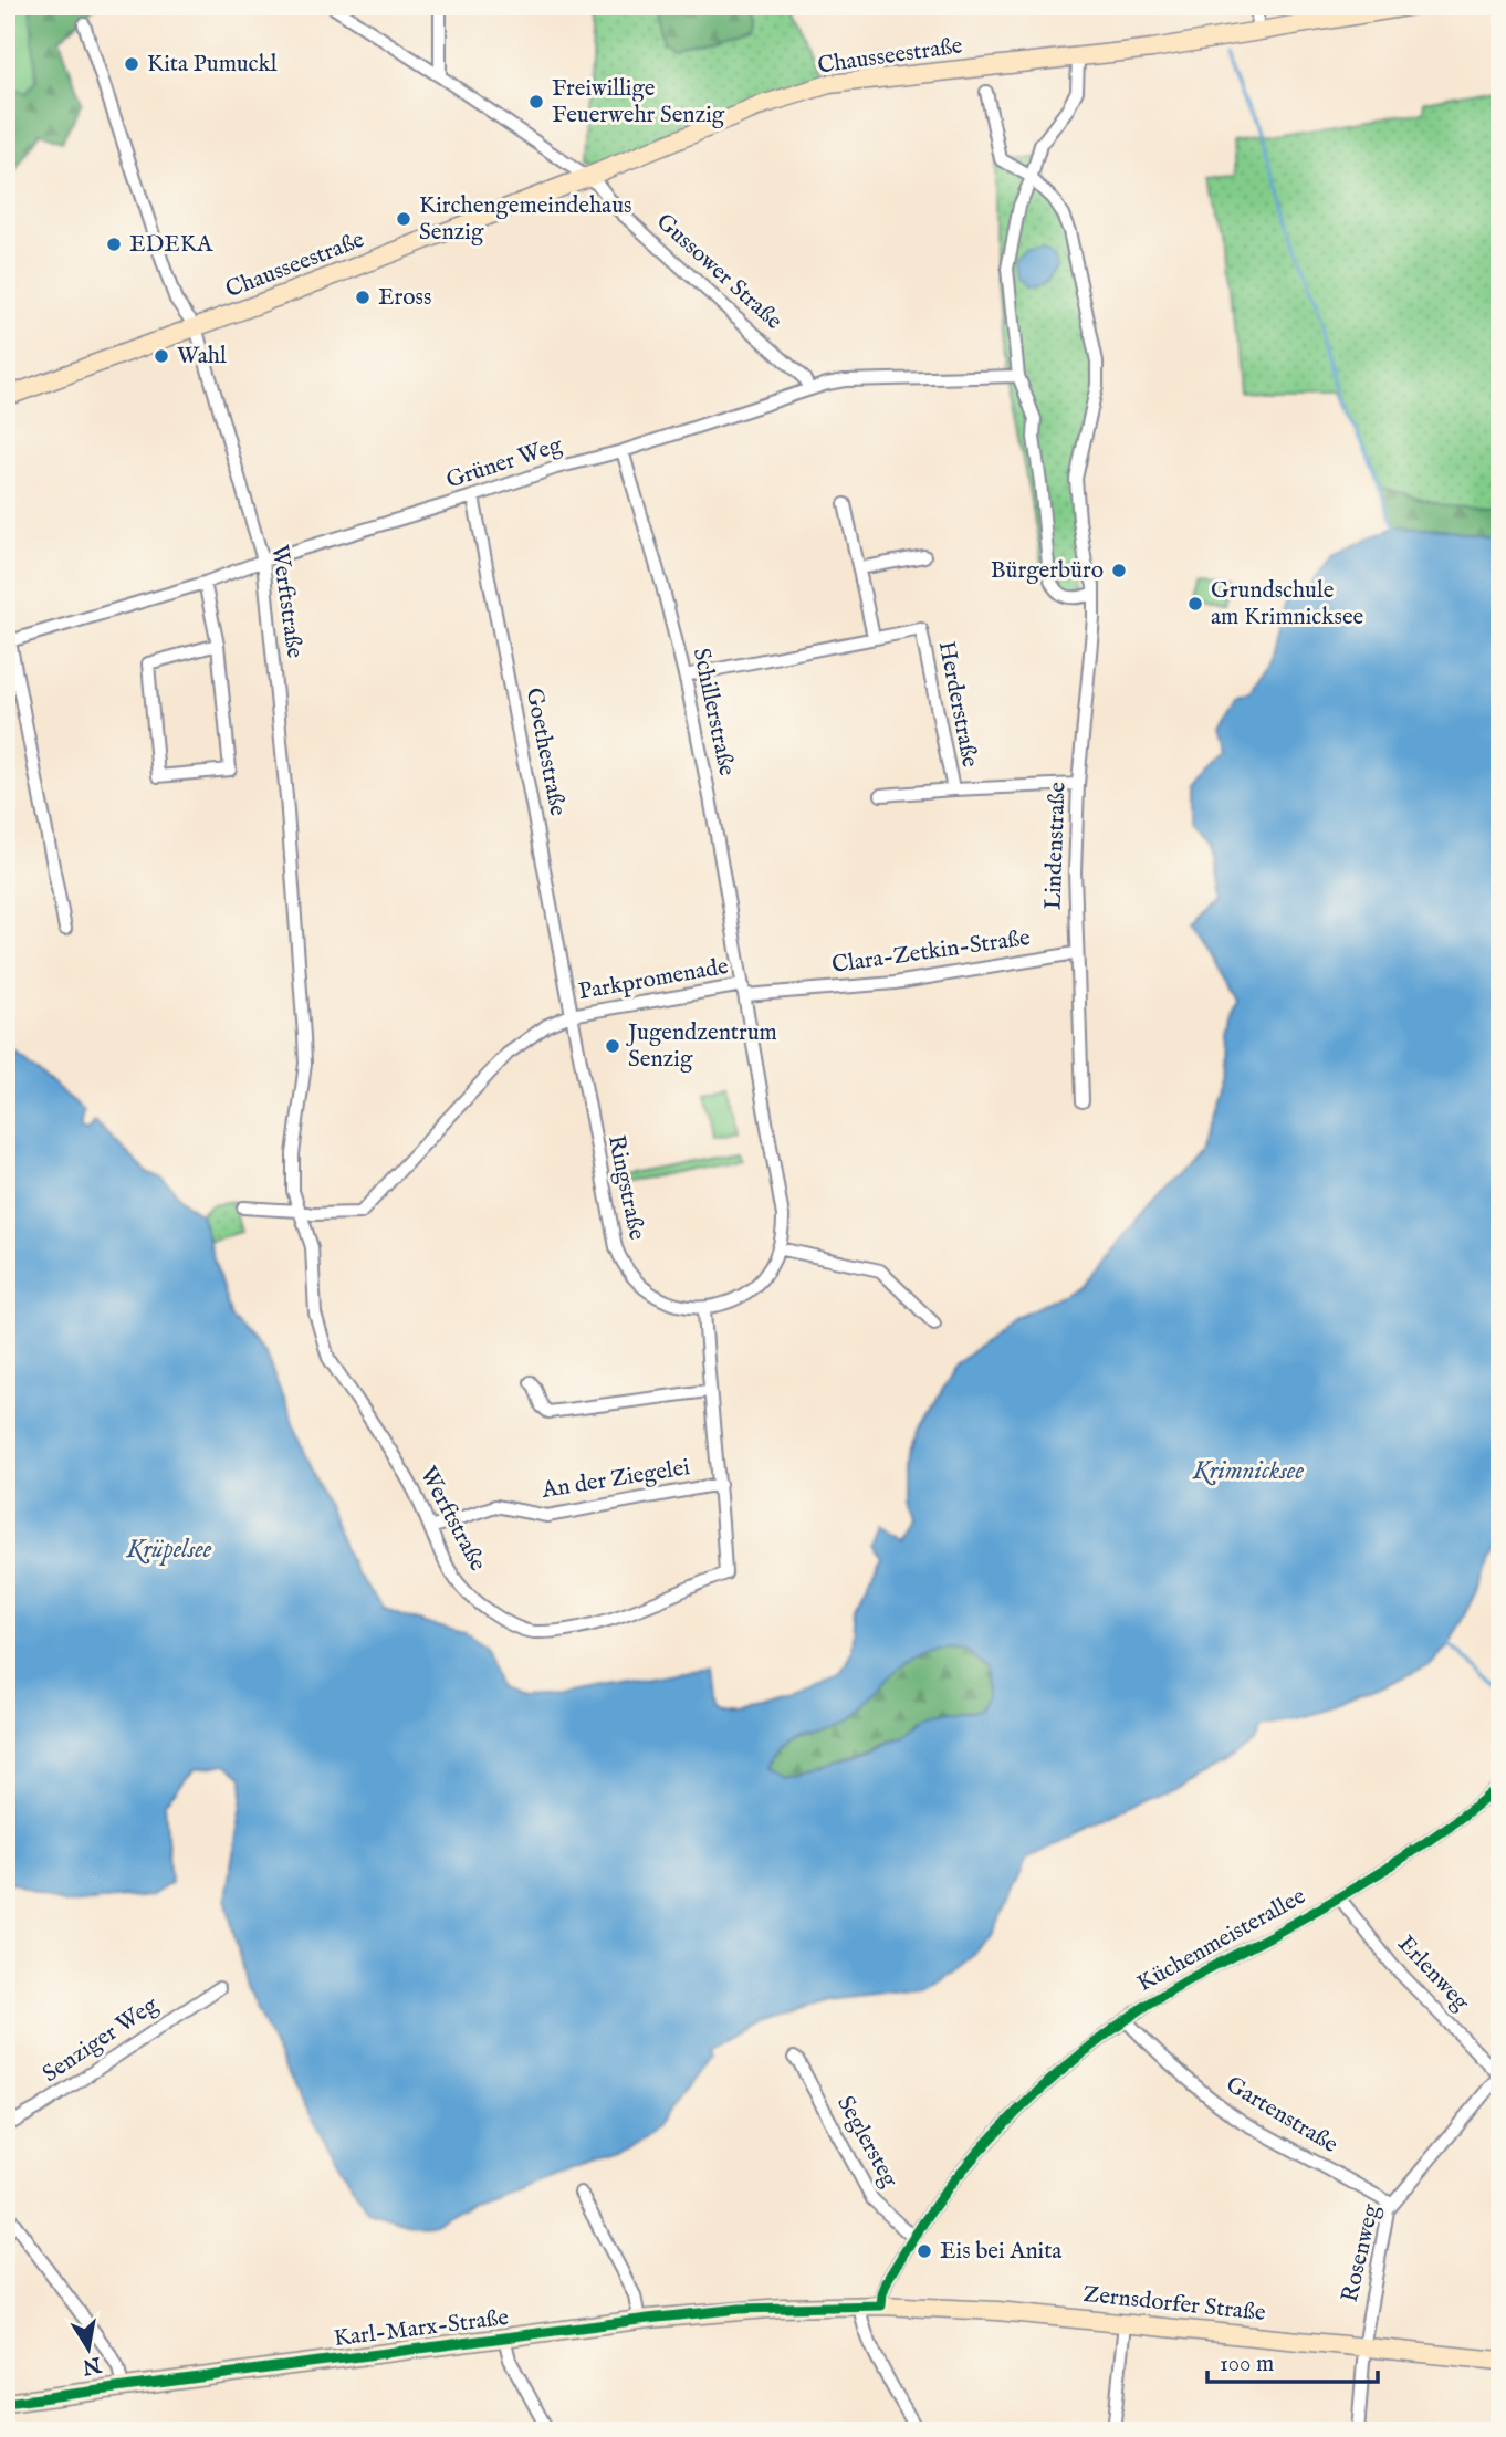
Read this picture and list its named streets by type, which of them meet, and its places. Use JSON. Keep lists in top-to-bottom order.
{
  "streets": {
    "street": [
      "Chausseestraße",
      "Gussower Straße",
      "Grüner Weg",
      "Werftstraße",
      "Herderstraße",
      "Schillerstraße",
      "Goethestraße",
      "Lindenstraße",
      "Clara-Zetkin-Straße",
      "Parkpromenade",
      "Ringstraße",
      "An der Ziegelei",
      "Küchenmeisterallee",
      "Erlenweg",
      "Senziger Weg",
      "Gartenstraße",
      "Seglersteg",
      "Rosenweg",
      "Zernsdorfer Straße",
      "Karl-Marx-Straße"
    ]
  },
  "crossings": [
    ["Chausseestraße", "Gussower Straße"],
    ["Chausseestraße", "Werftstraße"],
    ["Gussower Straße", "Grüner Weg"],
    ["Grüner Weg", "Werftstraße"],
    ["Grüner Weg", "Schillerstraße"],
    ["Grüner Weg", "Goethestraße"],
    ["Werftstraße", "An der Ziegelei"],
    ["Herderstraße", "Schillerstraße"],
    ["Herderstraße", "Lindenstraße"],
    ["Schillerstraße", "Clara-Zetkin-Straße"],
    ["Schillerstraße", "Parkpromenade"],
    ["Goethestraße", "Parkpromenade"],
    ["Goethestraße", "Ringstraße"],
    ["Lindenstraße", "Clara-Zetkin-Straße"],
    ["Clara-Zetkin-Straße", "Parkpromenade"],
    ["Parkpromenade", "Ringstraße"],
    ["Küchenmeisterallee", "Erlenweg"],
    ["Küchenmeisterallee", "Gartenstraße"],
    ["Küchenmeisterallee", "Seglersteg"],
    ["Küchenmeisterallee", "Zernsdorfer Straße"],
    ["Erlenweg", "Rosenweg"],
    ["Gartenstraße", "Rosenweg"],
    ["Rosenweg", "Zernsdorfer Straße"],
    ["Zernsdorfer Straße", "Karl-Marx-Straße"]
  ],
  "water": ["Krimnicksee", "Krüpelsee"],
  "places": [
    "Kita Pumuckl",
    "Freiwillige Feuerwehr Senzig",
    "Kirchengemeindehaus Senzig",
    "EDEKA",
    "Eross",
    "Wahl",
    "Bürgerbüro",
    "Grundschule am Krimnicksee",
    "Jugendzentrum Senzig",
    "Eis bei Anita"
  ],
  "scale_bar": "100 m",
  "north": "bottom"
}
